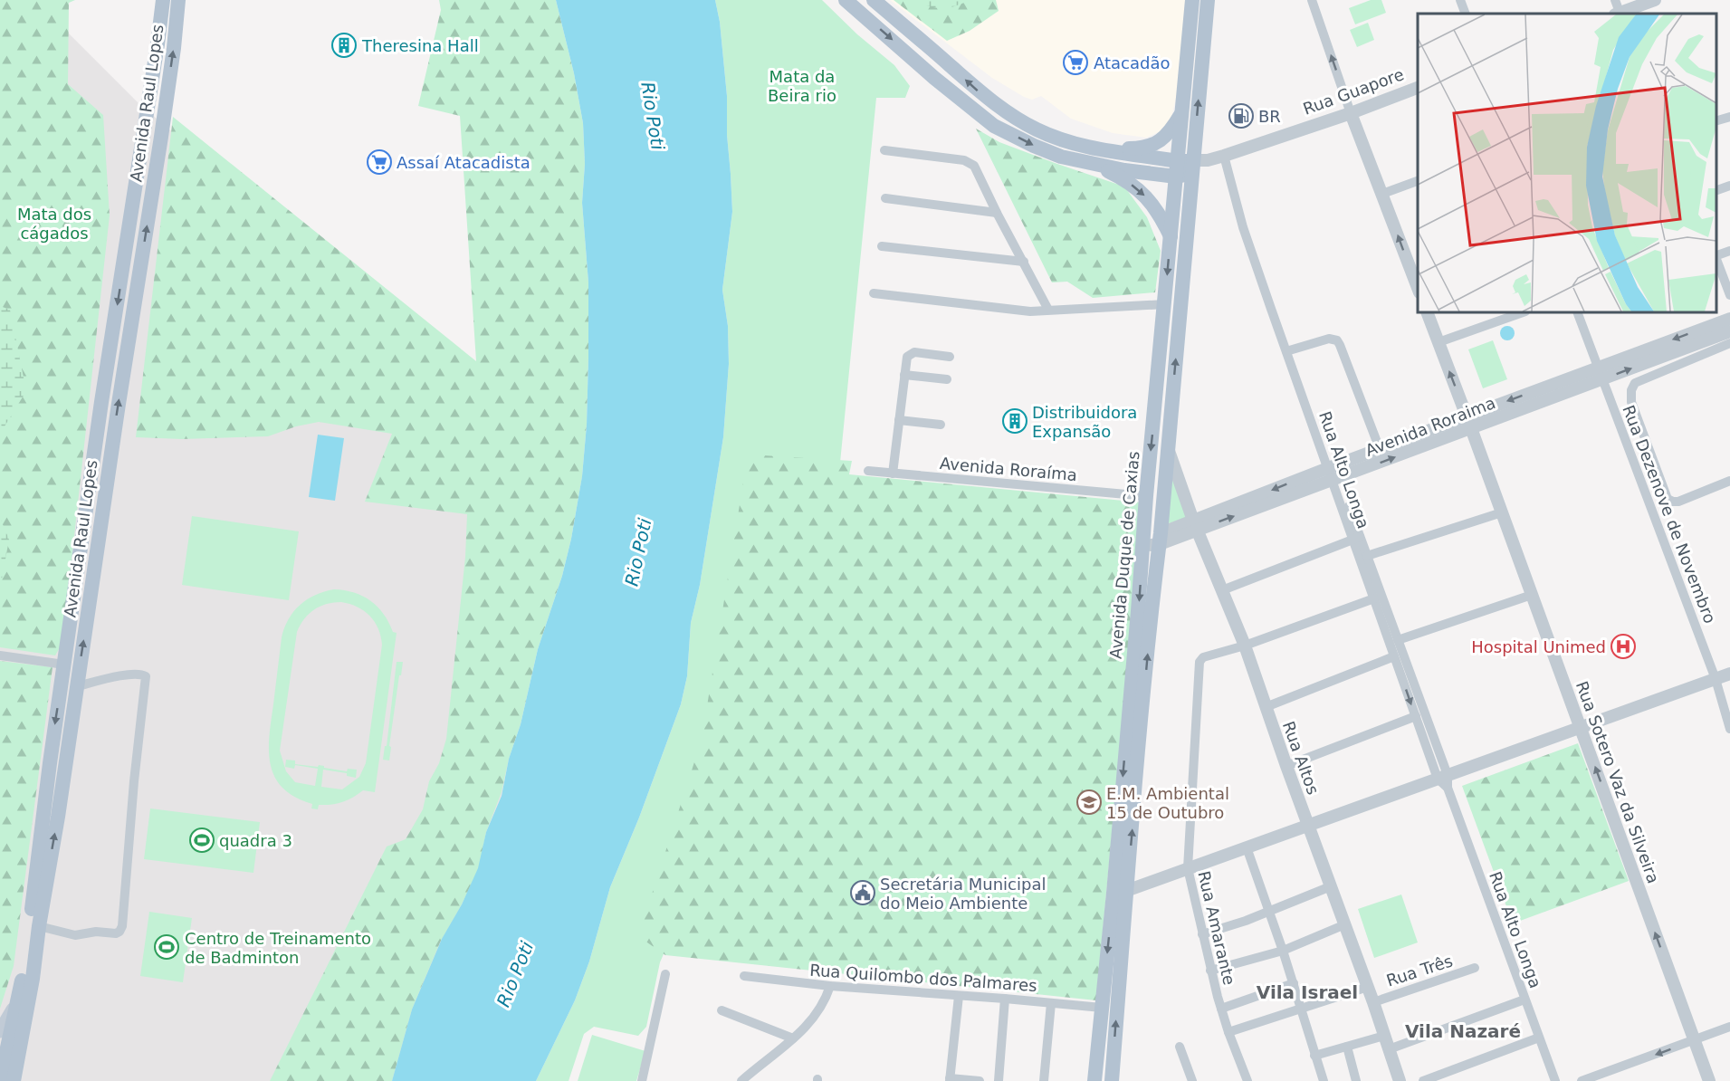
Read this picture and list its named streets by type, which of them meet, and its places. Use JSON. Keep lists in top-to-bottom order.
{
  "streets": {
    "main road": ["Avenida Raul Lopes", "Avenida Duque de Caxias"],
    "street": [
      "Rua Guapore",
      "Avenida Roraima",
      "Avenida Roraíma",
      "Rua Alto Longa",
      "Rua Dezenove de Novembro",
      "Rua Altos",
      "Rua Sotero Vaz da Silveira",
      "Rua Amarante",
      "Rua Três",
      "Rua Quilombo dos Palmares"
    ]
  },
  "crossings": [
    ["Rua Guapore", "Rua Alto Longa"],
    ["Rua Guapore", "Avenida Duque de Caxias"],
    ["Avenida Roraima", "Rua Alto Longa"],
    ["Avenida Roraima", "Rua Dezenove de Novembro"],
    ["Avenida Roraima", "Avenida Duque de Caxias"],
    ["Avenida Roraima", "Rua Altos"],
    ["Avenida Roraima", "Rua Sotero Vaz da Silveira"],
    ["Avenida Roraíma", "Avenida Duque de Caxias"],
    ["Avenida Duque de Caxias", "Rua Altos"],
    ["Avenida Duque de Caxias", "Rua Quilombo dos Palmares"],
    ["Rua Altos", "Rua Amarante"],
    ["Rua Altos", "Rua Três"]
  ],
  "one_way": ["Rua Sotero Vaz da Silveira"],
  "districts": ["Vila Israel", "Vila Nazaré"],
  "water": ["Rio Poti"],
  "parks": ["Mata da Beira rio", "Mata dos cágados"],
  "places": {
    "building": ["Theresina Hall", "Distribuidora Expansão"],
    "supermarket": ["Atacadão", "Assaí Atacadista"],
    "fuel station": ["BR"],
    "hospital": ["Hospital Unimed"],
    "school or university": ["E.M. Ambiental 15 de Outubro"],
    "sports": ["quadra 3", "Centro de Treinamento de Badminton"],
    "public building": ["Secretária Municipal do Meio Ambiente"]
  }
}
